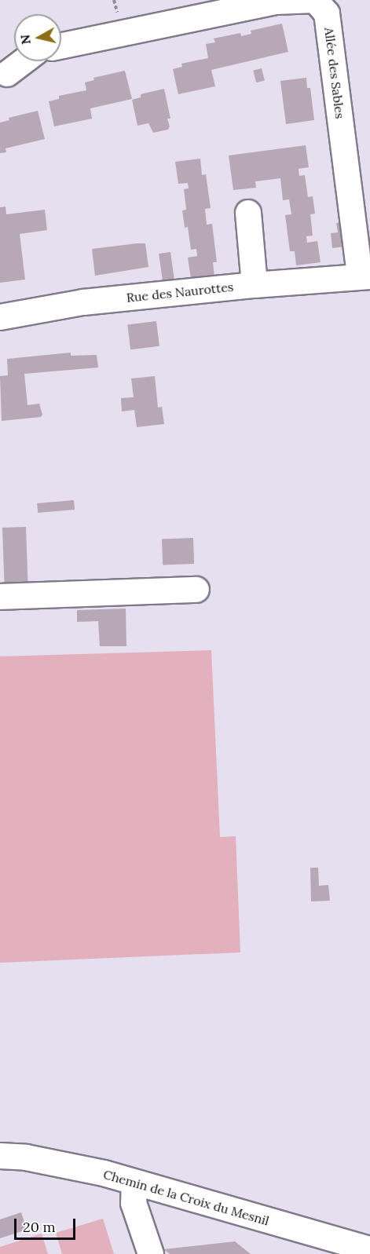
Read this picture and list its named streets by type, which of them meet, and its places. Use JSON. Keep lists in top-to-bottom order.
{
  "streets": {
    "street": ["Allée des Sables", "Rue des Naurottes", "Chemin de la Croix du Mesnil"]
  },
  "crossings": [
    ["Allée des Sables", "Rue des Naurottes"]
  ],
  "scale_bar": "20 m",
  "north": "left"
}
